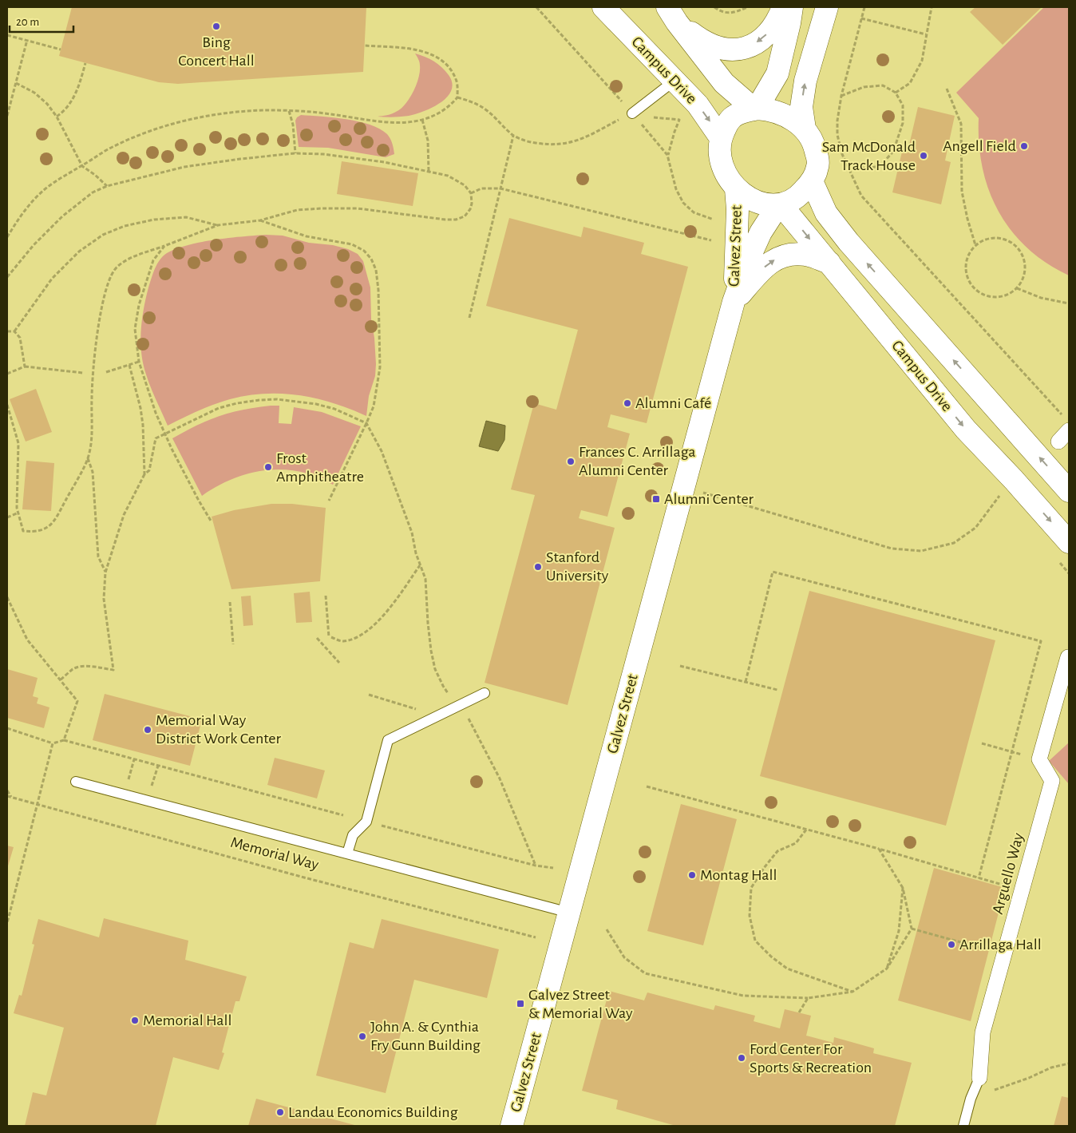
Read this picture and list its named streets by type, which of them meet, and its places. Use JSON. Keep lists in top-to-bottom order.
{
  "streets": {
    "street": ["Campus Drive", "Galvez Street", "Arguello Way"],
    "lane": ["Memorial Way"]
  },
  "crossings": [
    ["Campus Drive", "Galvez Street"],
    ["Galvez Street", "Memorial Way"]
  ],
  "places": {
    "other": [
      "Bing Concert Hall",
      "Angell Field",
      "Sam McDonald Track House",
      "Alumni Café",
      "Frances C. Arrillaga Alumni Center",
      "Frost Amphitheatre",
      "Stanford University",
      "Memorial Way District Work Center",
      "Montag Hall",
      "Arrillaga Hall",
      "Memorial Hall",
      "John A. & Cynthia Fry Gunn Building",
      "Ford Center For Sports & Recreation",
      "Landau Economics Building"
    ],
    "transit": ["Alumni Center", "Galvez Street & Memorial Way"]
  },
  "scale_bar": "20 m"
}
